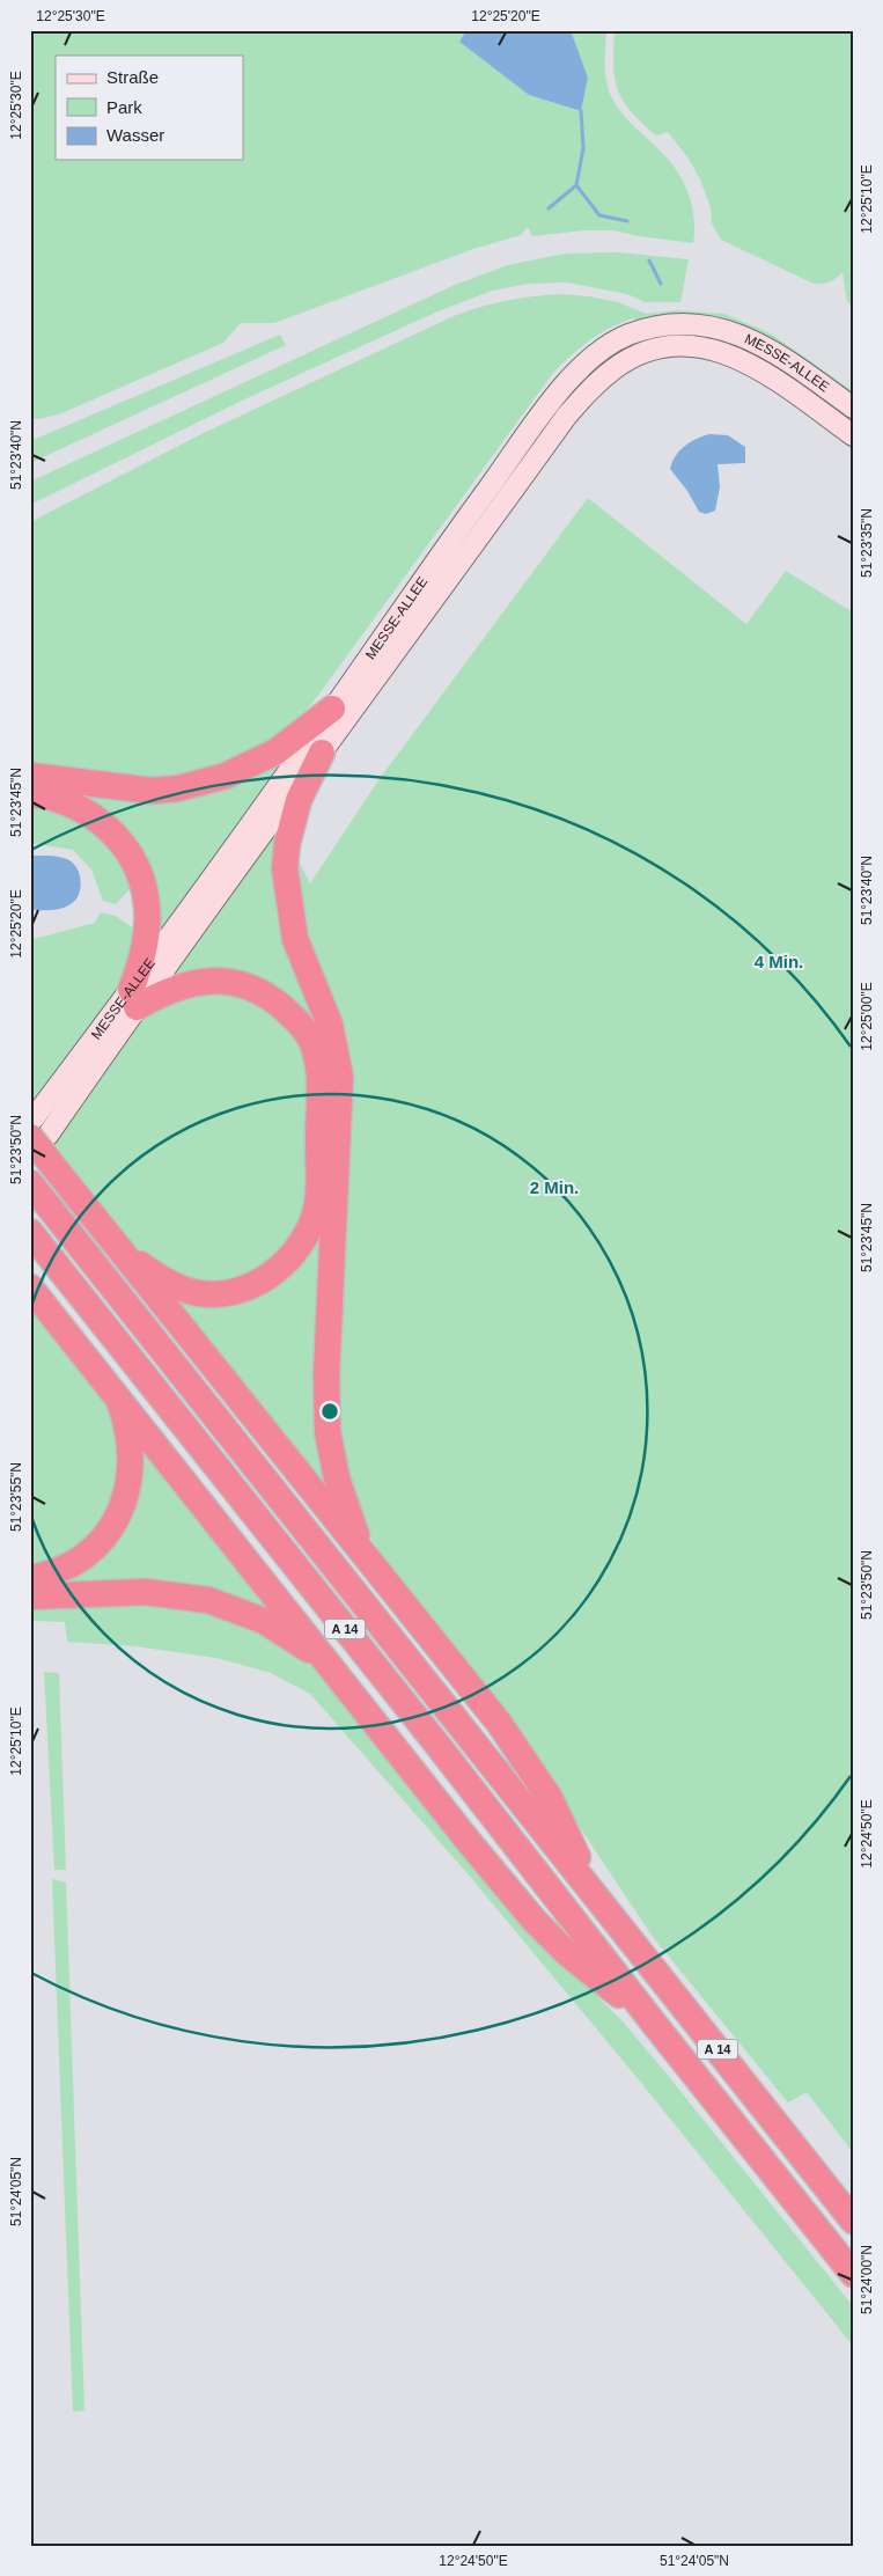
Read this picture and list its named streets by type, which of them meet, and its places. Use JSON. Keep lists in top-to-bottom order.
{
  "streets": {
    "highway": ["A 14"],
    "main road": ["MESSE-ALLEE"]
  },
  "legend": ["Straße", "Park", "Wasser"],
  "coordinates": [
    "12°25'30\"E",
    "12°25'20\"E",
    "12°25'10\"E",
    "51°23'40\"N",
    "51°23'35\"N",
    "51°23'45\"N",
    "12°25'00\"E",
    "51°23'50\"N",
    "51°23'55\"N",
    "12°24'50\"E",
    "51°24'05\"N",
    "51°24'00\"N"
  ],
  "rings": ["4 Min.", "2 Min."]
}
